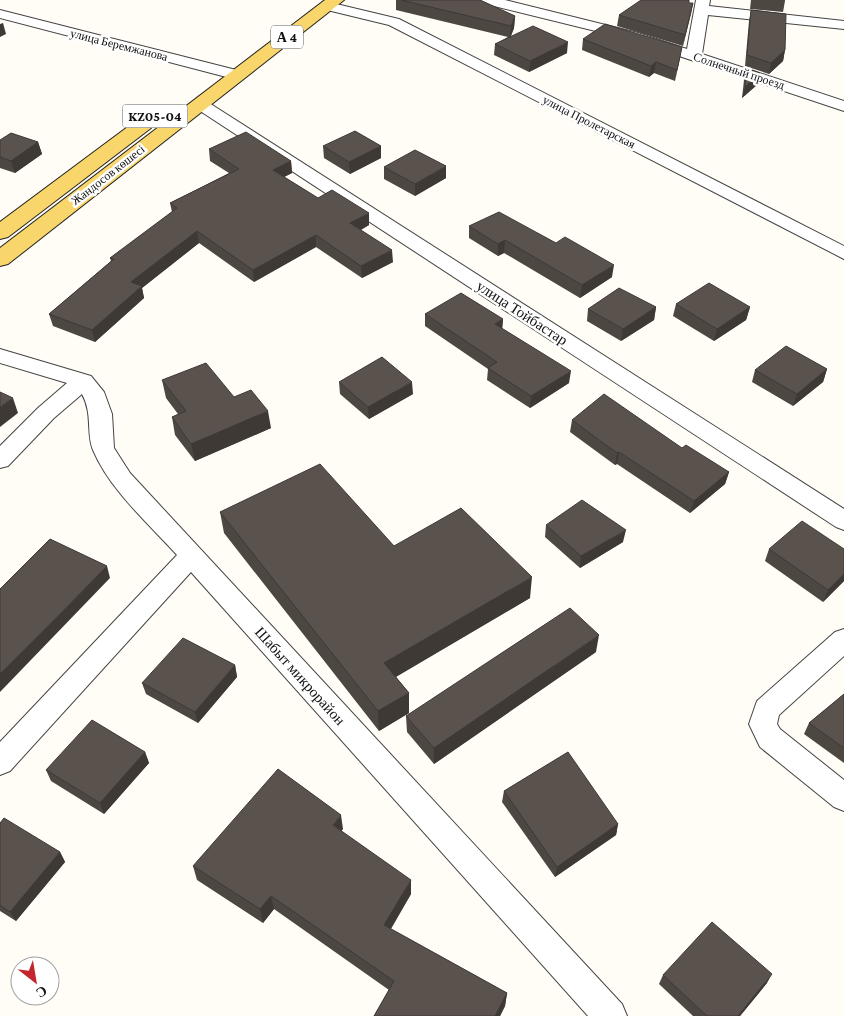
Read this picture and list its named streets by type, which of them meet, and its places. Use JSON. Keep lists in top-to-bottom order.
{
  "streets": {
    "main road": ["А 4", "KZ05-04", "Жандосов көшесі"],
    "street": [
      "улица Беремжанова",
      "Солнечный проезд",
      "улица Пролетарская",
      "улица Тойбастар",
      "Шабыт микрорайон"
    ]
  },
  "crossings": [
    ["улица Беремжанова", "Жандосов көшесі"],
    ["улица Пролетарская", "Жандосов көшесі"],
    ["Жандосов көшесі", "улица Тойбастар"]
  ],
  "north": "bottom right"
}
